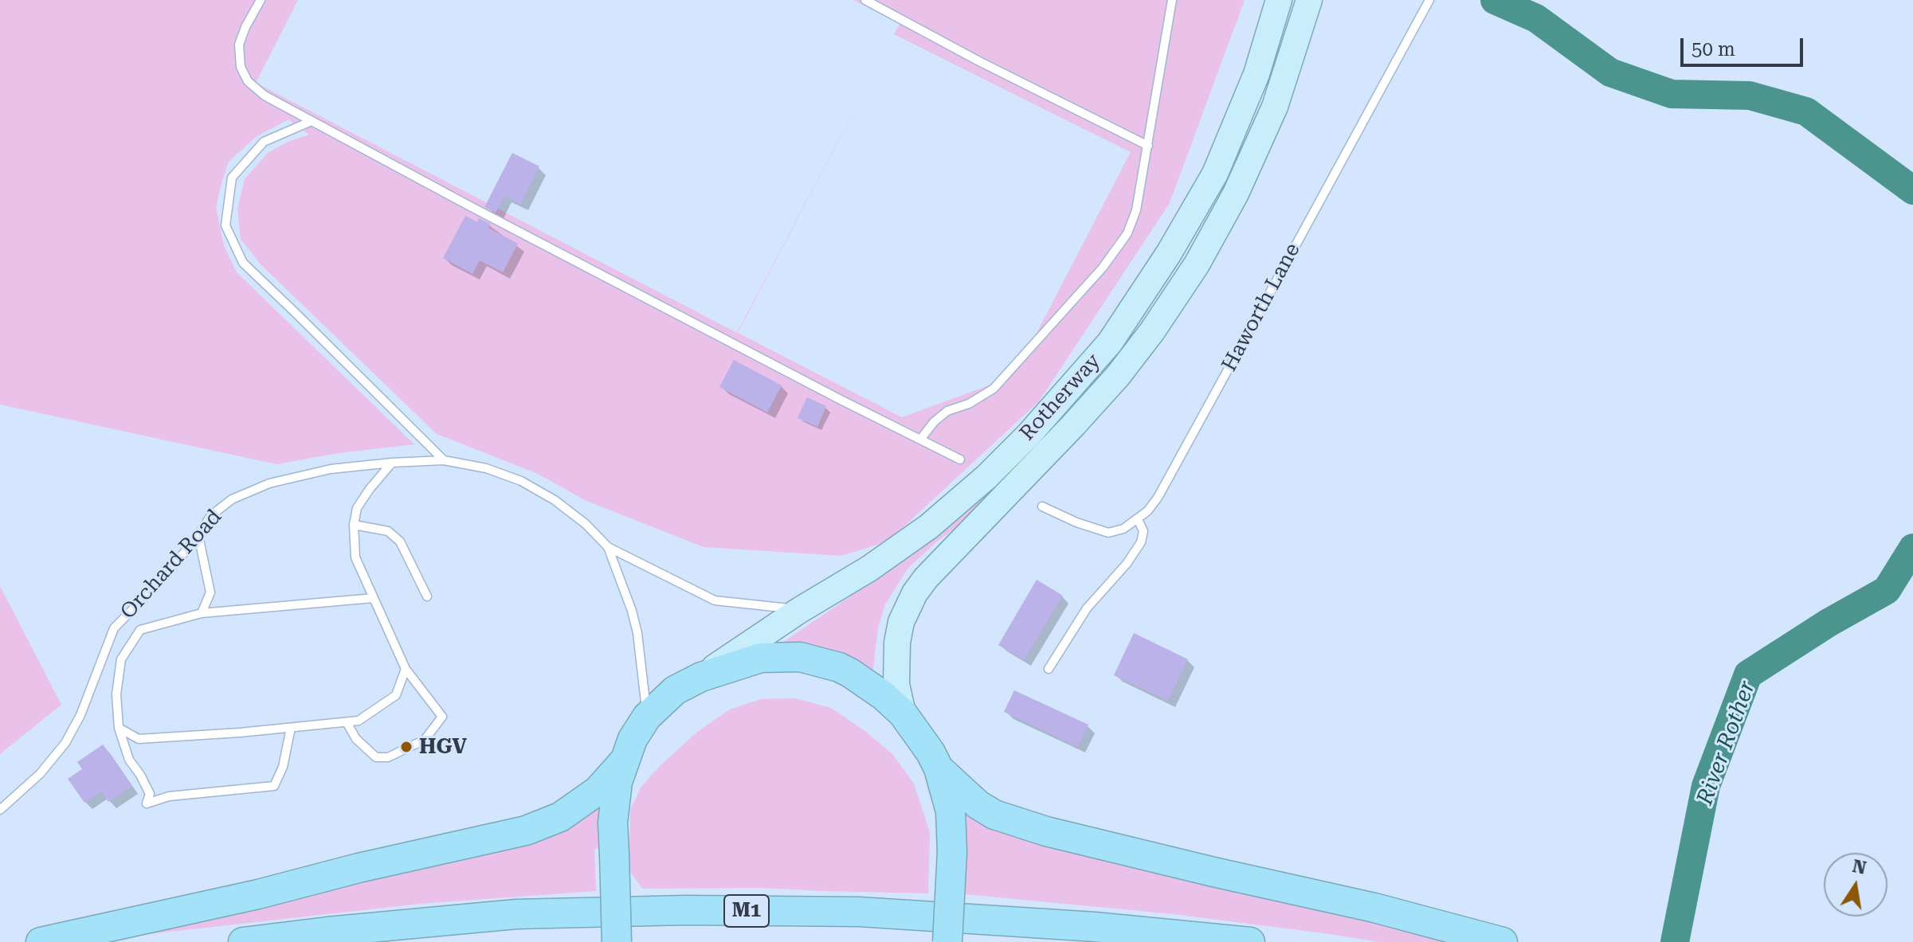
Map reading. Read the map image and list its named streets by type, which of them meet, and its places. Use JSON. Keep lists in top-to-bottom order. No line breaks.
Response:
{"streets":{"highway":["M1"],"main road":["Rotherway"],"lane":["Haworth Lane","Orchard Road"]},"crossings":[["Rotherway","Orchard Road"]],"water":["River Rother"],"places":["HGV"],"scale_bar":"50 m","north":"top"}
